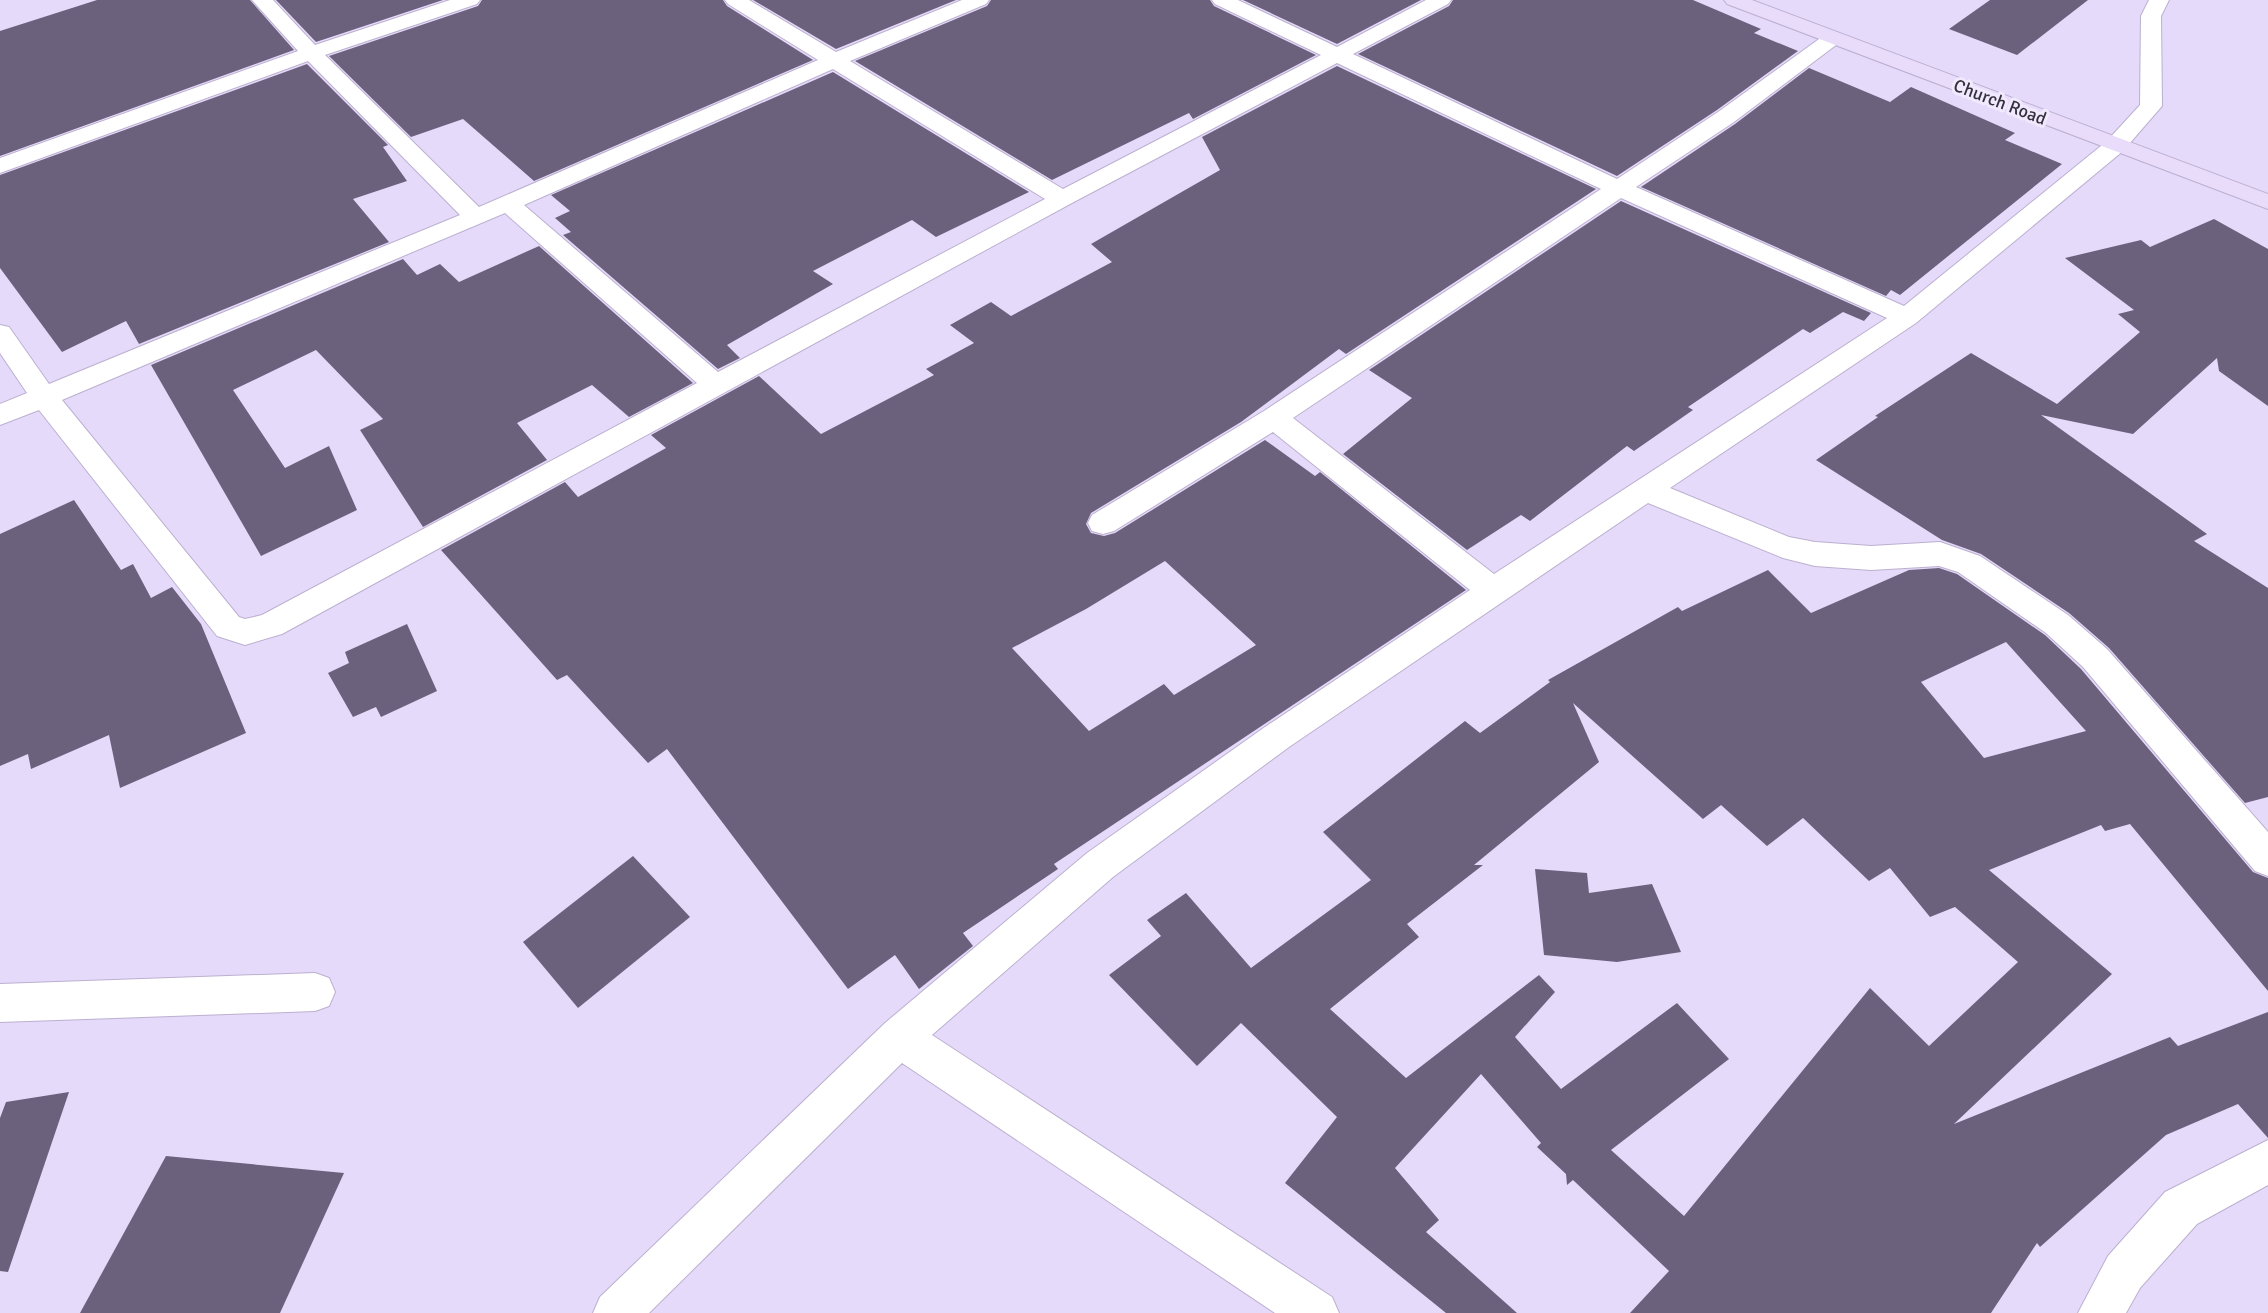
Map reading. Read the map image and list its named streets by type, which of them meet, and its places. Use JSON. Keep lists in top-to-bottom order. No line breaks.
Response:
{"streets":{"street":["Church Road"]}}
